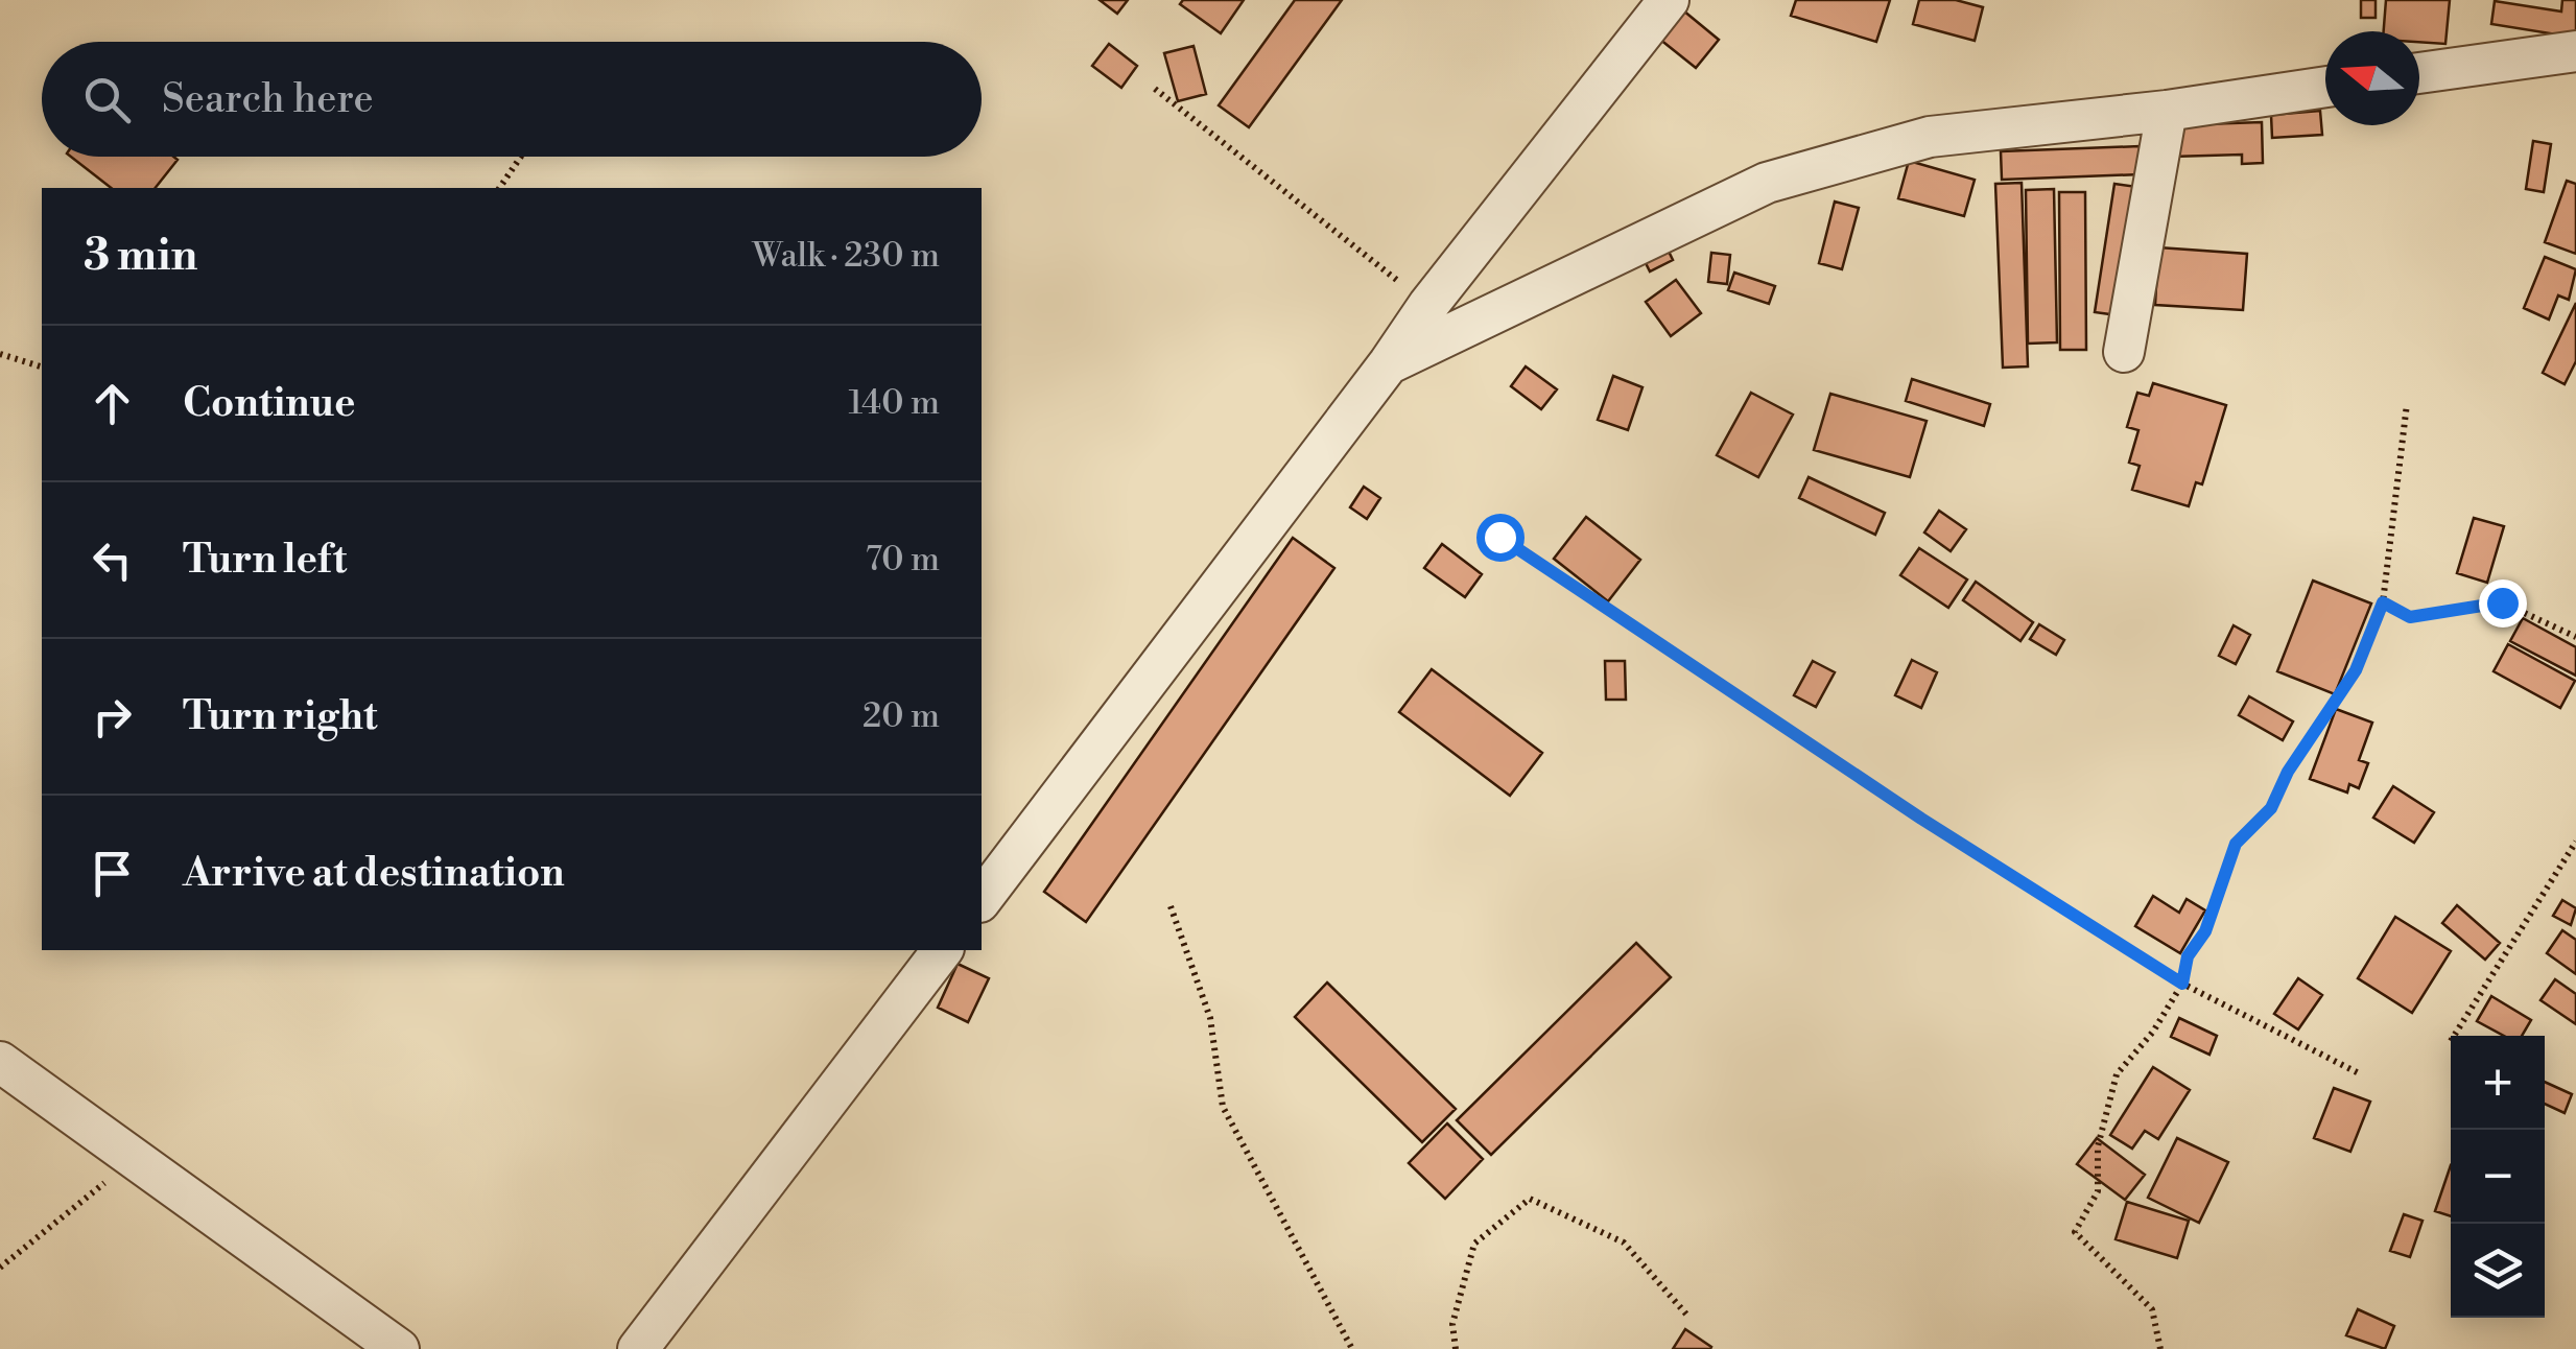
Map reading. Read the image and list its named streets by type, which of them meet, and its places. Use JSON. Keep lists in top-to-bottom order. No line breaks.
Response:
{"north":"left","page":{"search":"Search here","heading":["3 min","Walk · 230 m"],"list":[["Continue","140 m"],["Turn left","70 m"],["Turn right","20 m"],"Arrive at destination"],"map_buttons":["+","−"]}}
